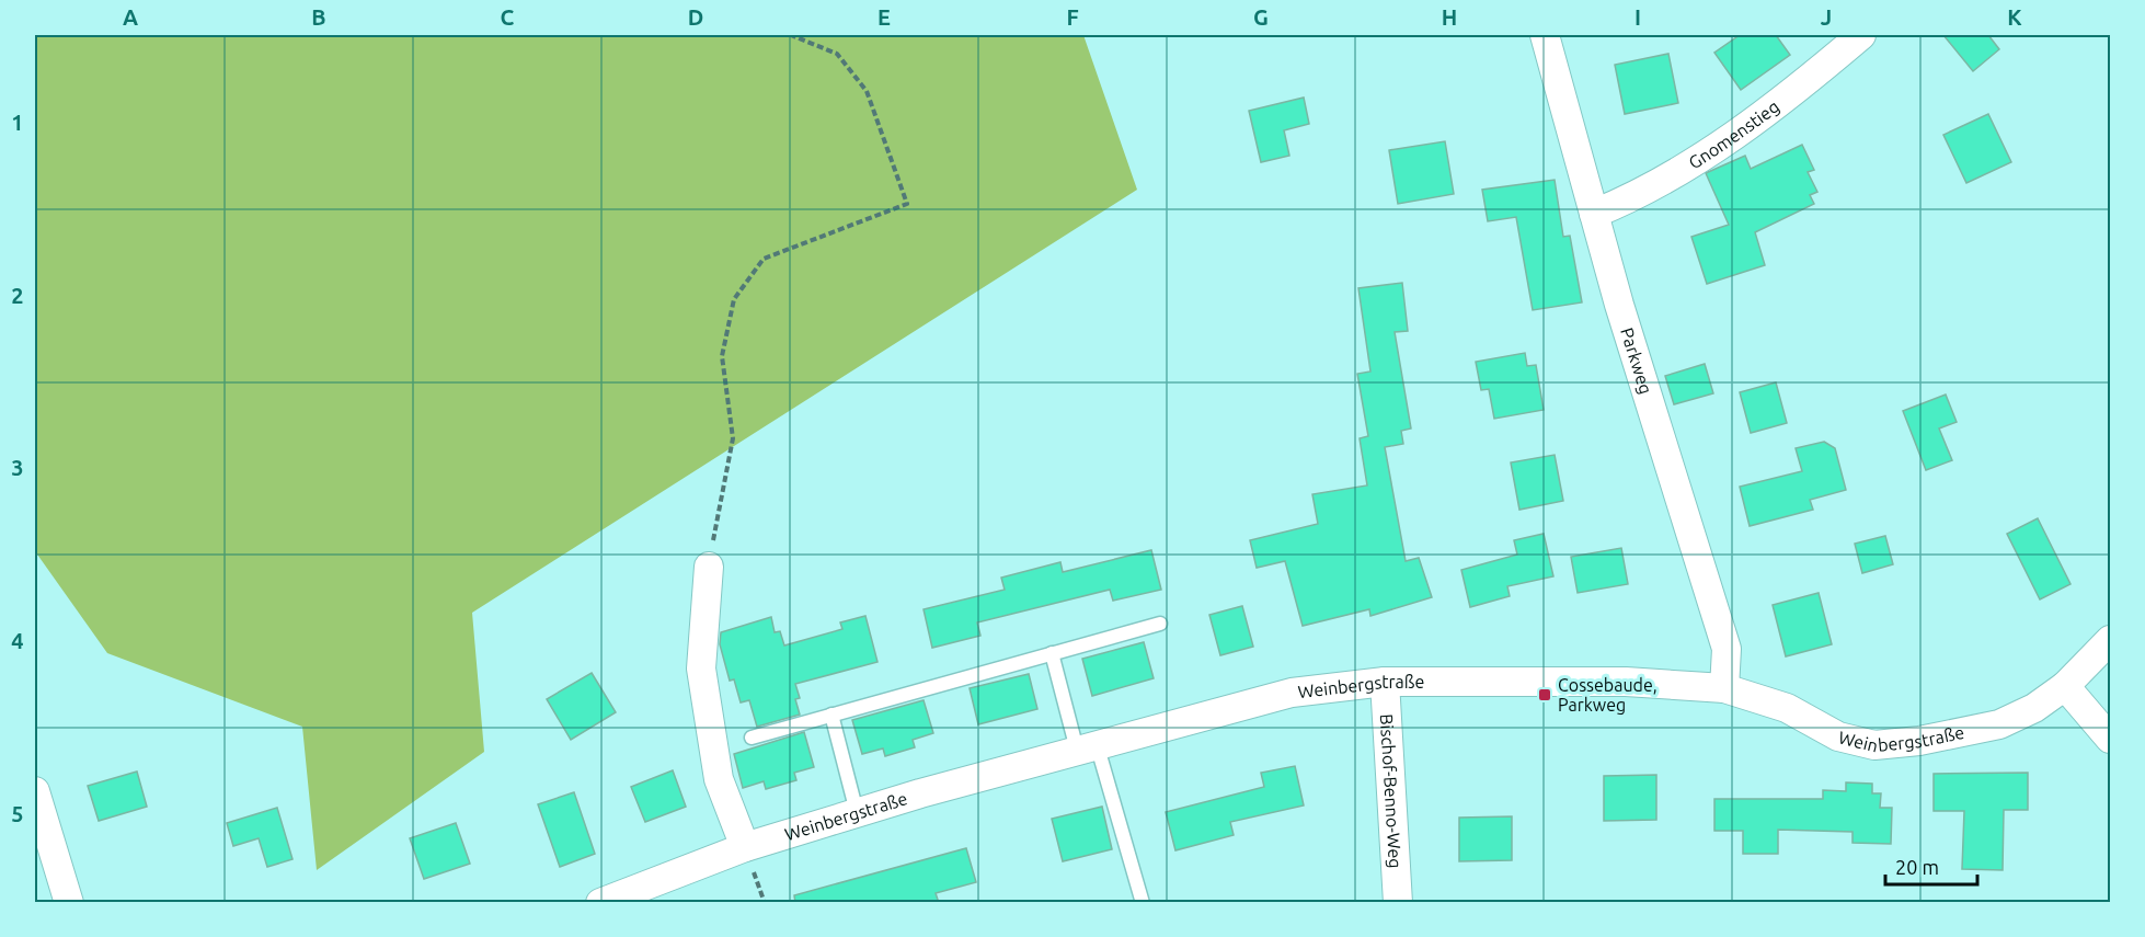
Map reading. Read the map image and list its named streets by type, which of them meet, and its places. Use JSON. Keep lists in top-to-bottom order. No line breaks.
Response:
{"streets":{"street":["Gnomenstieg","Parkweg","Weinbergstraße","Bischof-Benno-Weg"]},"crossings":[["Gnomenstieg","Parkweg"],["Parkweg","Weinbergstraße"],["Weinbergstraße","Bischof-Benno-Weg"]],"places":{"transit":["Cossebaude, Parkweg"]},"scale_bar":"20 m","grid":{"columns":["A","B","C","D","E","F","G","H","I","J","K"],"rows":["1","2","3","4","5"]}}
